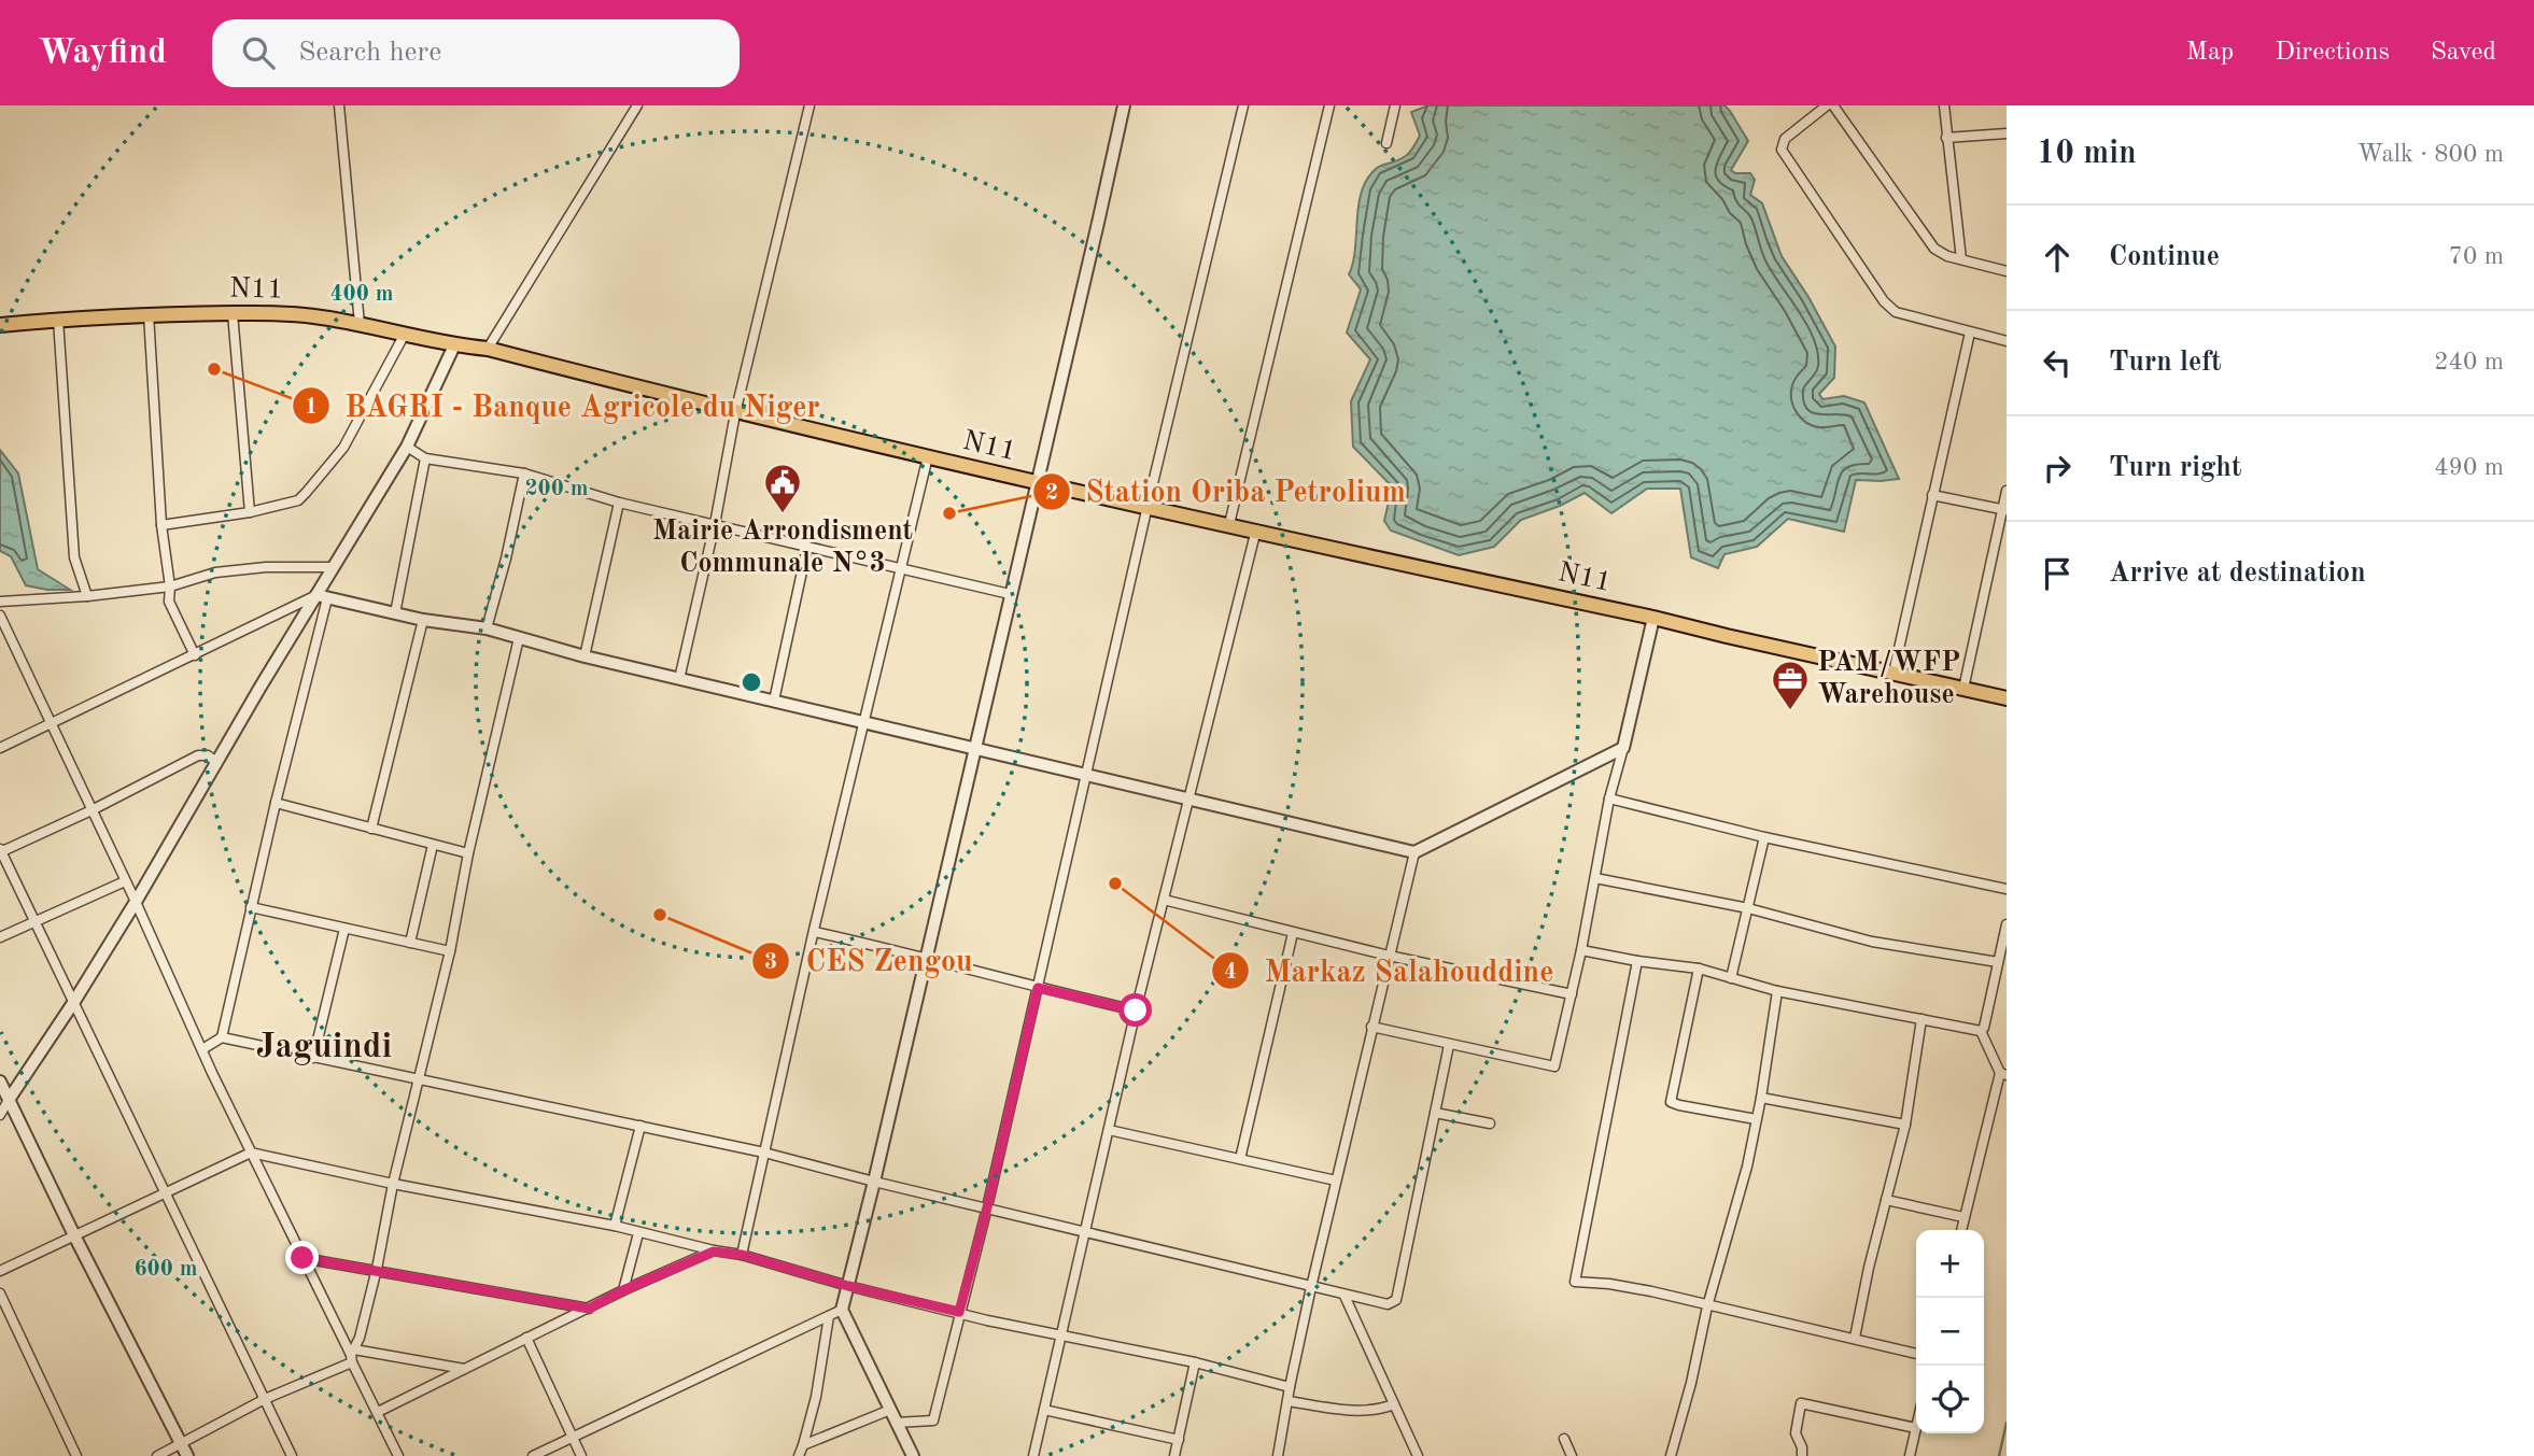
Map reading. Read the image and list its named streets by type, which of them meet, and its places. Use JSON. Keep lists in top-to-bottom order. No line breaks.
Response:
{"streets":{"main road":["N11"]},"districts":["Jaguindi"],"places":{"other":["BAGRI - Banque Agricole du Niger","Station Oriba Petrolium","Markaz Salahouddine","CES Zengou"],"public building":["Mairie Arrondisment Communale N°3"],"office":["PAM/WFP Warehouse"]},"page":{"header":"Wayfind","search":"Search here","nav":["Map","Directions","Saved"],"heading":["10 min","Walk · 800 m"],"list":[["Continue","70 m"],["Turn left","240 m"],["Turn right","490 m"],"Arrive at destination"],"map_buttons":["+","−"]},"rings":["400 m","200 m","600 m"]}
